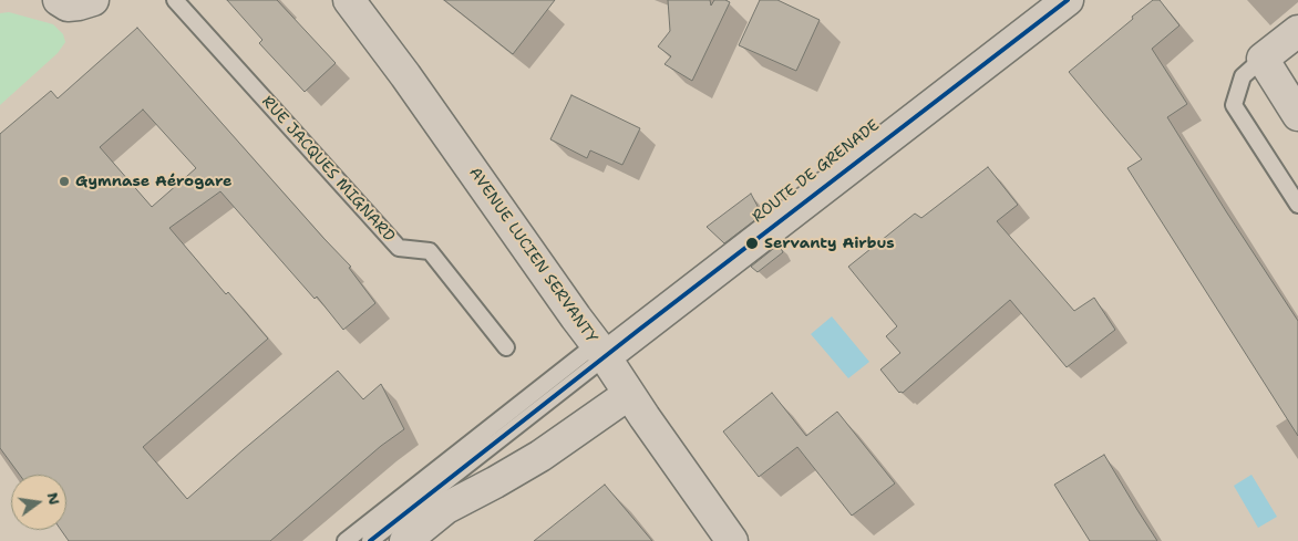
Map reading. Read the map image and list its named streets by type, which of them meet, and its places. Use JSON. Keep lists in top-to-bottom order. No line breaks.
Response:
{"streets":{"street":["ROUTE DE GRENADE","AVENUE LUCIEN SERVANTY"],"lane":["RUE JACQUES MIGNARD"]},"crossings":[["ROUTE DE GRENADE","AVENUE LUCIEN SERVANTY"]],"places":["Gymnase Aérogare","Servanty Airbus"],"north":"right"}
